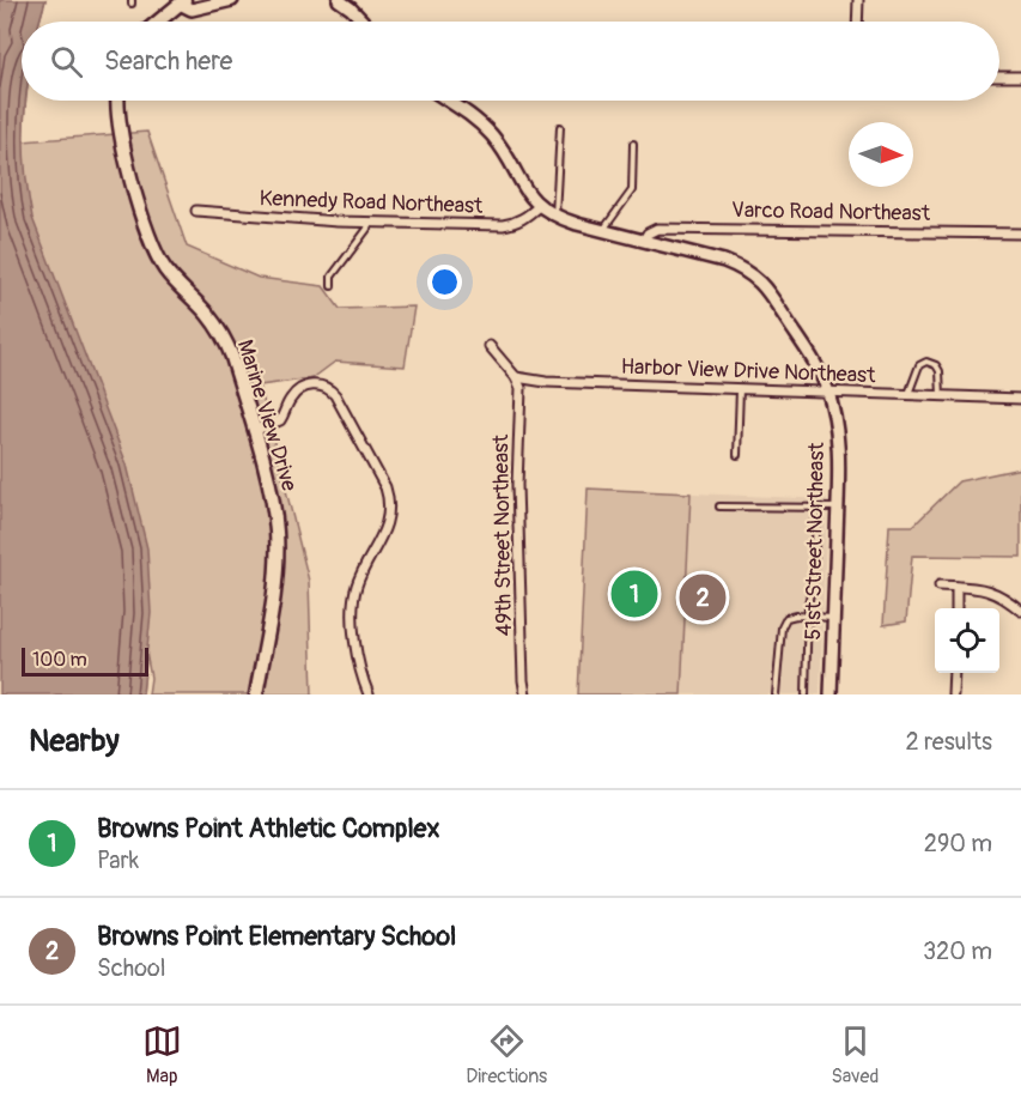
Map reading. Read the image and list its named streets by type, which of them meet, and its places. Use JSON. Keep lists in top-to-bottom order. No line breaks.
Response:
{"streets":{"main road":["Marine View Drive"],"street":["Kennedy Road Northeast","Varco Road Northeast","Harbor View Drive Northeast","49th Street Northeast","51st Street Northeast"]},"crossings":[["Kennedy Road Northeast","51st Street Northeast"],["Varco Road Northeast","51st Street Northeast"],["Harbor View Drive Northeast","49th Street Northeast"],["Harbor View Drive Northeast","51st Street Northeast"]],"scale_bar":"100 m","north":"right","page":{"search":"Search here","pins":["1","2"],"scale":"100 m","heading":["Nearby","2 results"],"list":[{"mark":"1","name":"Browns Point Athletic Complex","note":"Park","value":"290 m"},{"mark":"2","name":"Browns Point Elementary School","note":"School","value":"320 m"}],"nav":["Map","Directions","Saved"]}}
